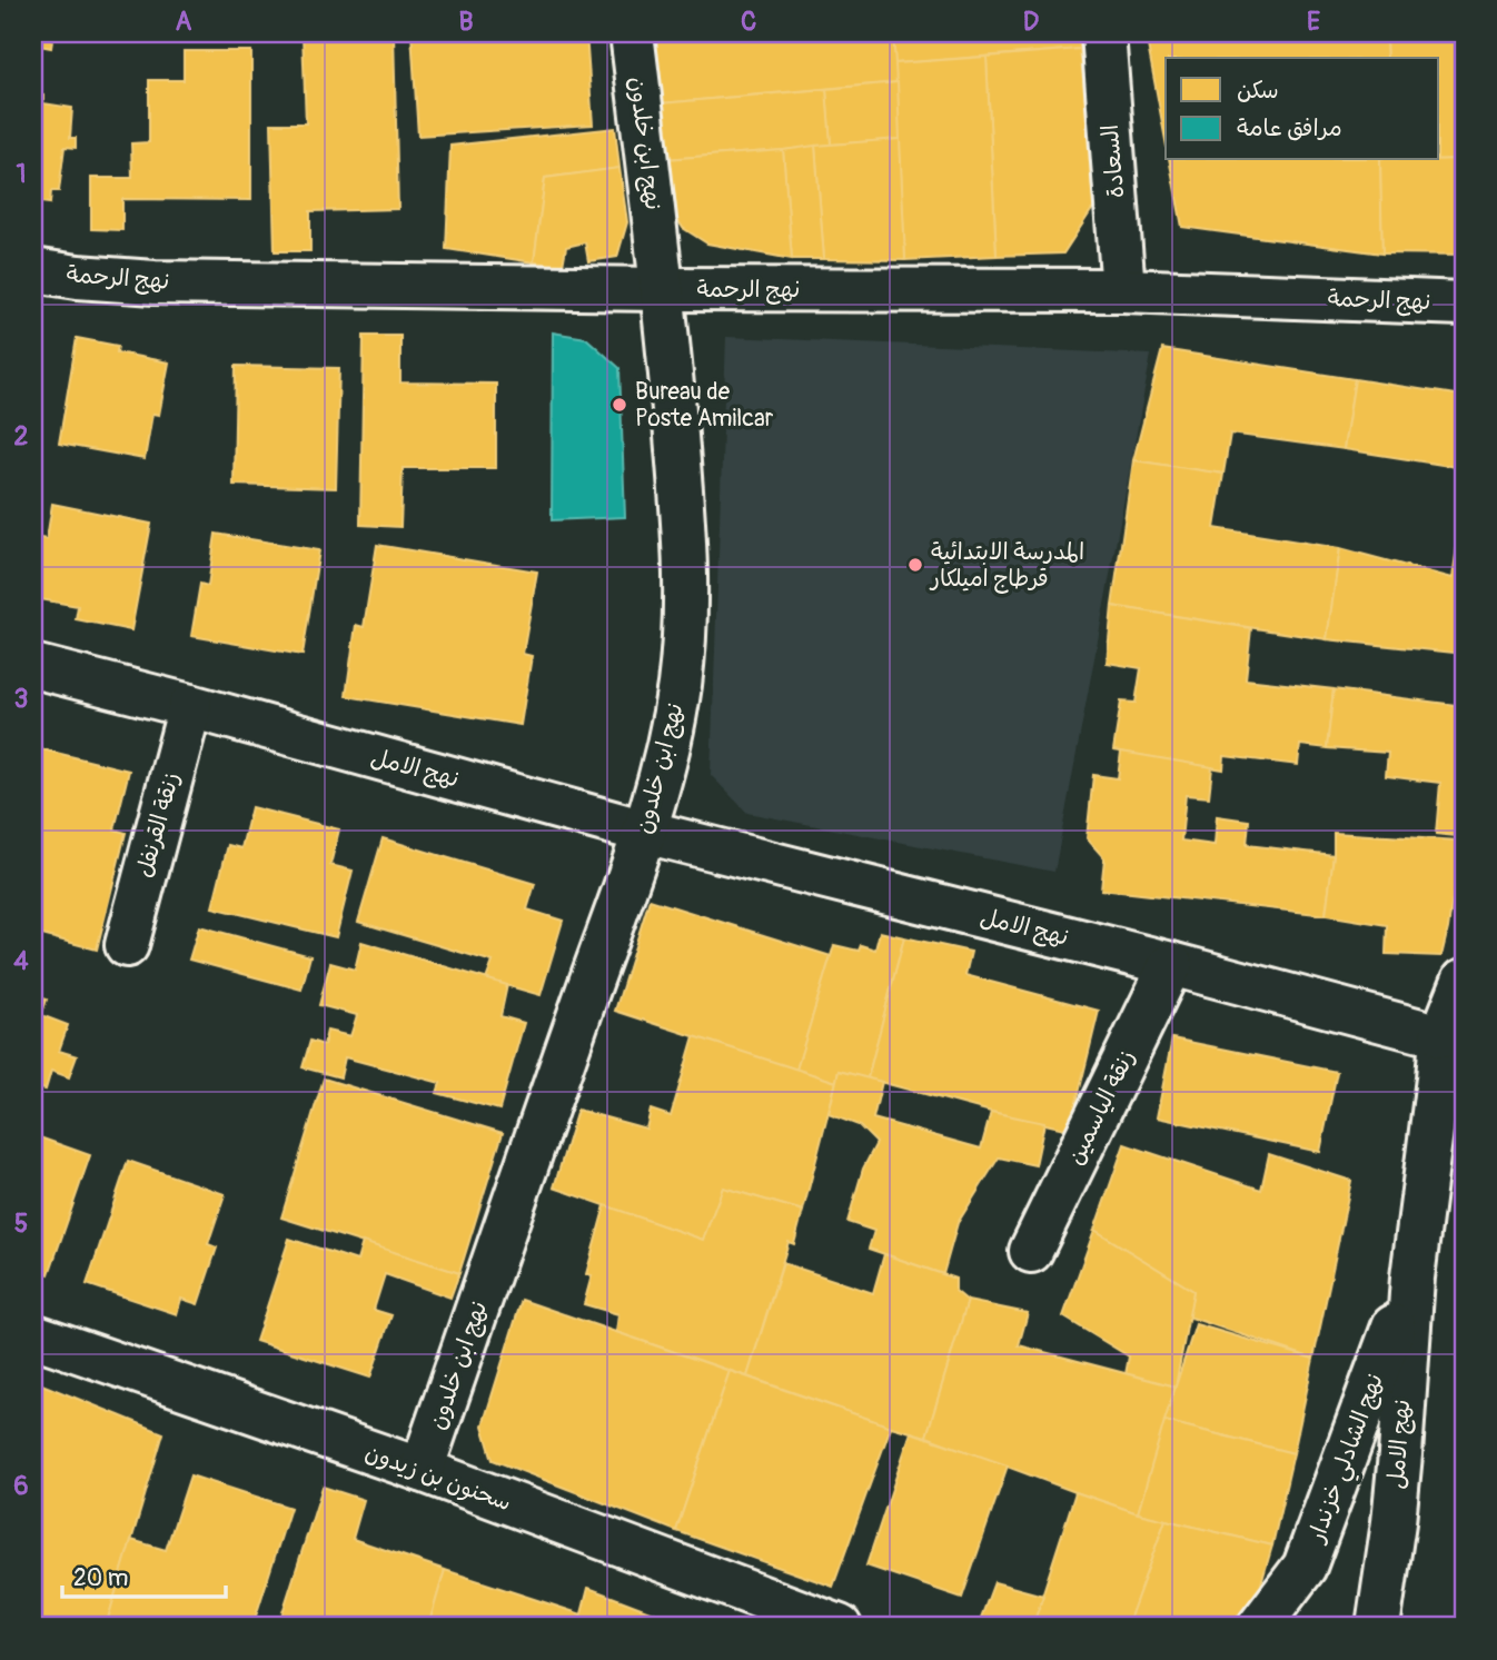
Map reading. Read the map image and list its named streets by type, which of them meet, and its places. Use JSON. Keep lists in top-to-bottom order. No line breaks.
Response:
{"streets":{"street":["نهج ابن خلدون","السعادة","نهج الرحمة","نهج الامل","زنقة القرنفل","زنقة الياسمين","نهج الشادلي خزندار","سحنون بن زيدون"]},"crossings":[["نهج ابن خلدون","نهج الرحمة"],["نهج ابن خلدون","نهج الامل"],["نهج ابن خلدون","سحنون بن زيدون"],["السعادة","نهج الرحمة"],["نهج الامل","زنقة القرنفل"],["نهج الامل","زنقة الياسمين"],["نهج الامل","نهج الشادلي خزندار"]],"places":["Bureau de Poste Amilcar","المدرسة الابتدائية قرطاج اميلكار"],"legend":["سكن","مرافق عامة"],"scale_bar":"20 m","grid":{"columns":["A","B","C","D","E"],"rows":["1","2","3","4","5","6"]}}
